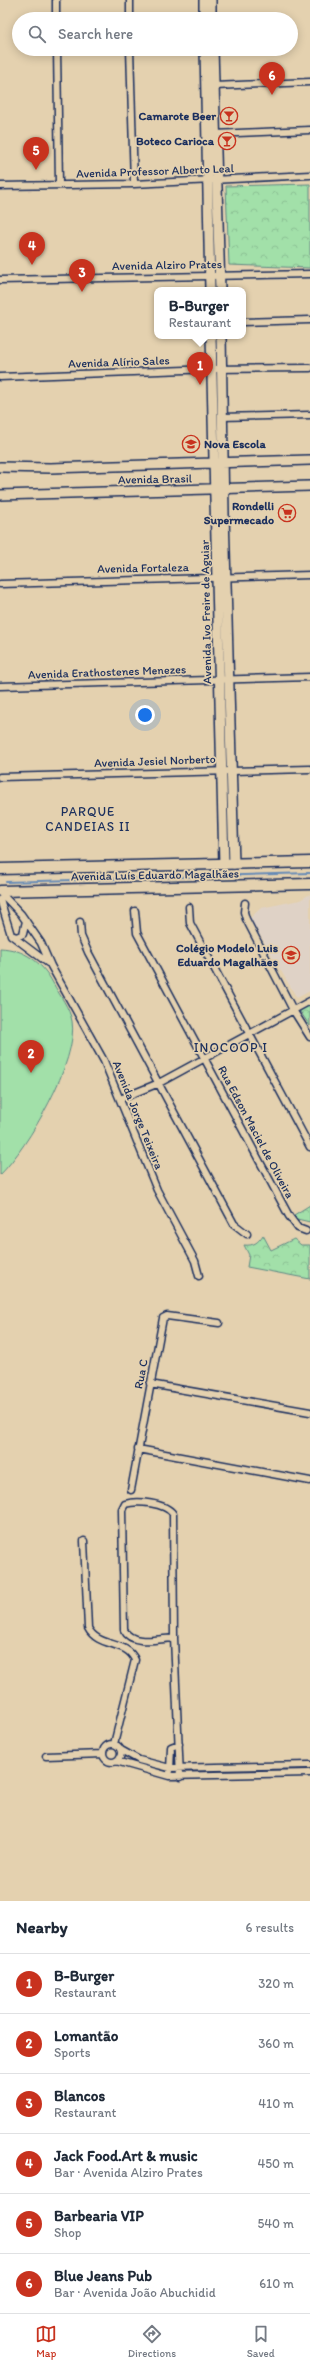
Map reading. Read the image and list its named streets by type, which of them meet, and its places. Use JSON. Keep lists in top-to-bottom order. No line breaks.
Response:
{"streets":{"main road":["Avenida Luís Eduardo Magalhães"],"street":["Avenida Professor Alberto Leal","Avenida Alziro Prates","Avenida Alírio Sales","Avenida Brasil","Avenida Fortaleza","Avenida Ivo Freire de Aguiar","Avenida Erathostenes Menezes","Avenida Jesiel Norberto","Avenida Jorge Teixeira","Rua Edson Maciel de Oliveira","Rua C"]},"crossings":[["Avenida Alírio Sales","Avenida Ivo Freire de Aguiar"],["Avenida Brasil","Avenida Ivo Freire de Aguiar"],["Avenida Fortaleza","Avenida Ivo Freire de Aguiar"],["Avenida Ivo Freire de Aguiar","Avenida Erathostenes Menezes"],["Avenida Ivo Freire de Aguiar","Avenida Jesiel Norberto"],["Avenida Ivo Freire de Aguiar","Avenida Luís Eduardo Magalhães"],["Avenida Luís Eduardo Magalhães","Avenida Jorge Teixeira"]],"districts":["PARQUE CANDEIAS II","INOCOOP I"],"places":{"bar":["Camarote Beer","Boteco Carioca"],"school or university":["Nova Escola","Colégio Modelo Luis Eduardo Magalhães"],"supermarket":["Rondelli Supermecado"]},"page":{"search":"Search here","pins":["6","5","4","3","1","2"],"popup":["B-Burger","Restaurant"],"heading":["Nearby","6 results"],"list":[{"mark":"1","name":"B-Burger","note":"Restaurant","value":"320 m"},{"mark":"2","name":"Lomantão","note":"Sports","value":"360 m"},{"mark":"3","name":"Blancos","note":"Restaurant","value":"410 m"},{"mark":"4","name":"Jack Food.Art & music","note":"Bar · Avenida Alziro Prates","value":"450 m"},{"mark":"5","name":"Barbearia VIP","note":"Shop","value":"540 m"},{"mark":"6","name":"Blue Jeans Pub","note":"Bar · Avenida João Abuchidid","value":"610 m"}],"nav":["Map","Directions","Saved"]}}
